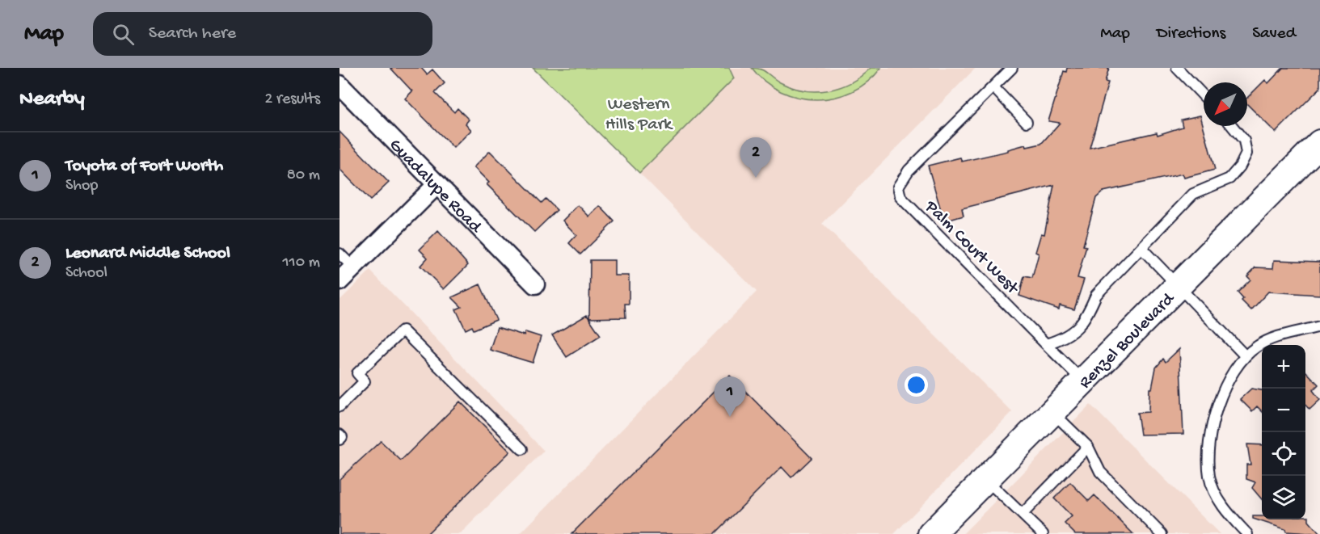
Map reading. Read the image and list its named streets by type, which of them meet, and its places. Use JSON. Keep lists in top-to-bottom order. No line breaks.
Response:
{"streets":{"street":["Guadalupe Road","Renzel Boulevard"],"lane":["Palm Court West"]},"crossings":[["Palm Court West","Renzel Boulevard"]],"parks":["Western Hills Park"],"north":"bottom left","page":{"header":"Map","search":"Search here","nav":["Map","Directions","Saved"],"heading":["Nearby","2 results"],"list":[{"mark":"1","name":"Toyota of Fort Worth","note":"Shop","value":"80 m"},{"mark":"2","name":"Leonard Middle School","note":"School","value":"110 m"}],"pins":["2","1"],"map_buttons":["+","−"]}}
